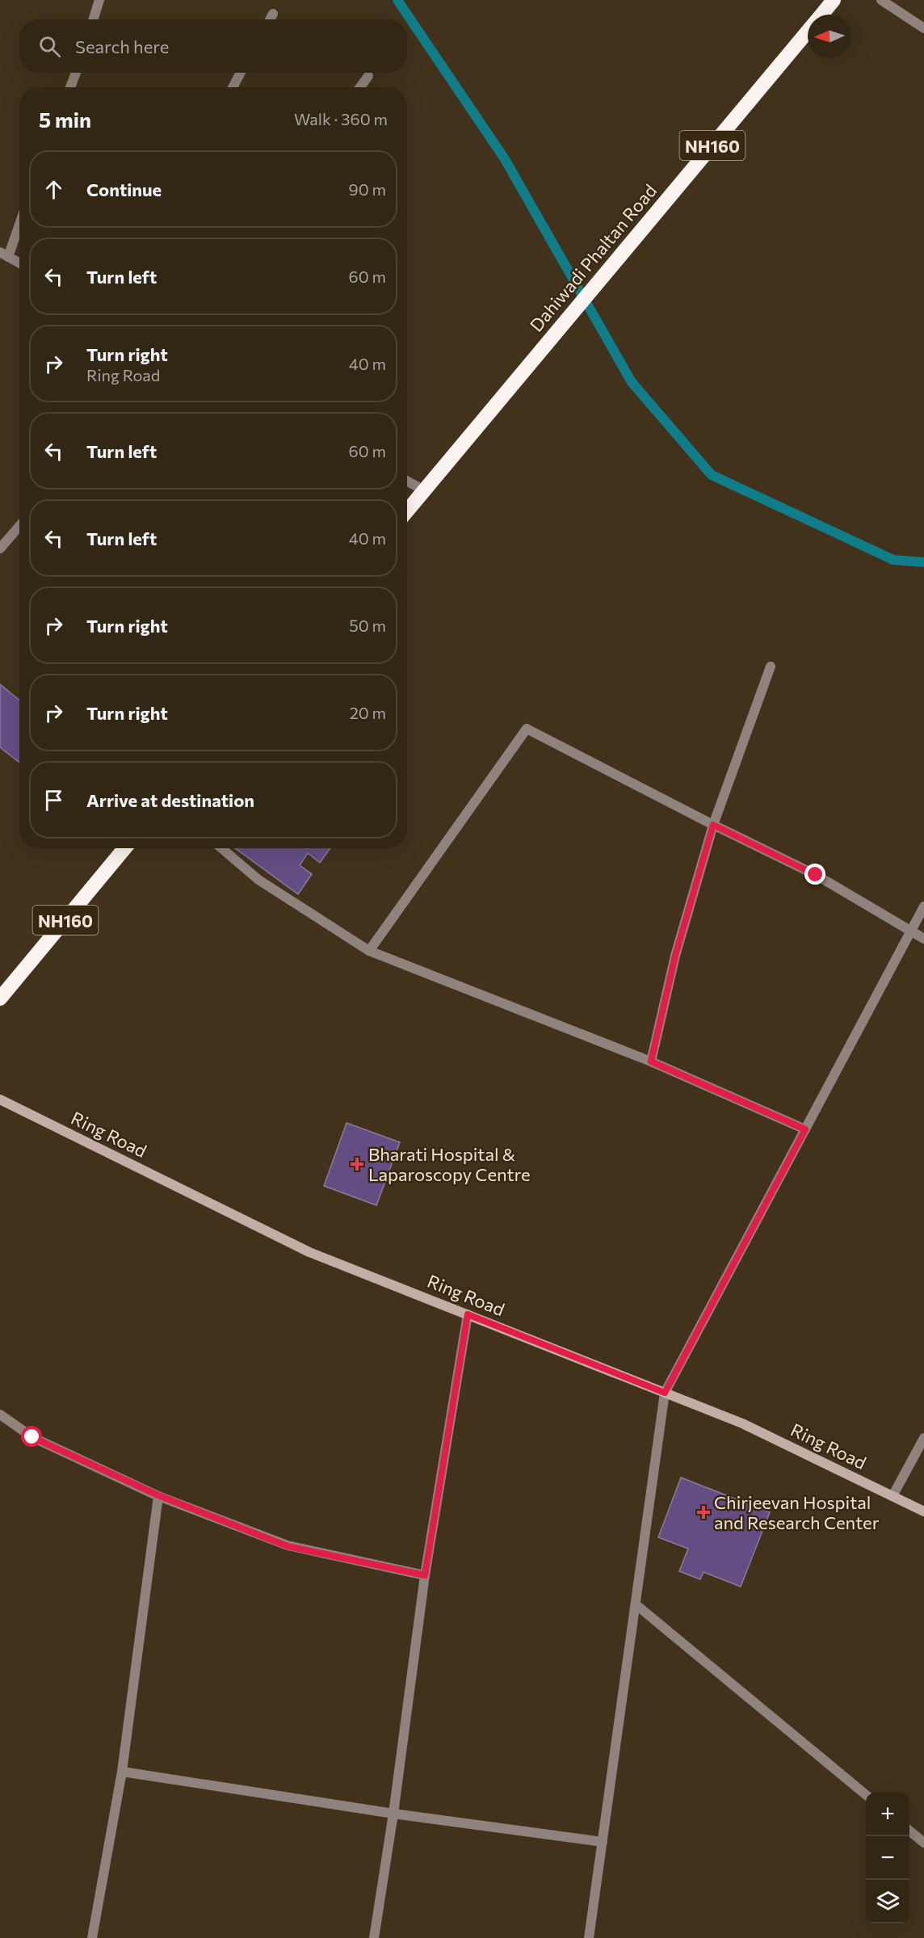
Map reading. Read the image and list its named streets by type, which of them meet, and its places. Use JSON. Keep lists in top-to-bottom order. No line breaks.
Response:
{"streets":{"highway":["NH160","Dahiwadi Phaltan Road"],"main road":["Ring Road"]},"places":{"health":["Bharati Hospital & Laparoscopy Centre","Chirjeevan Hospital and Research Center"]},"north":"left","page":{"search":"Search here","heading":["5 min","Walk · 360 m"],"list":[["Continue","90 m"],["Turn left","60 m"],["Turn right","Ring Road","40 m"],["Turn left","60 m"],["Turn left","40 m"],["Turn right","50 m"],["Turn right","20 m"],"Arrive at destination"],"map_buttons":["+","−"]}}
